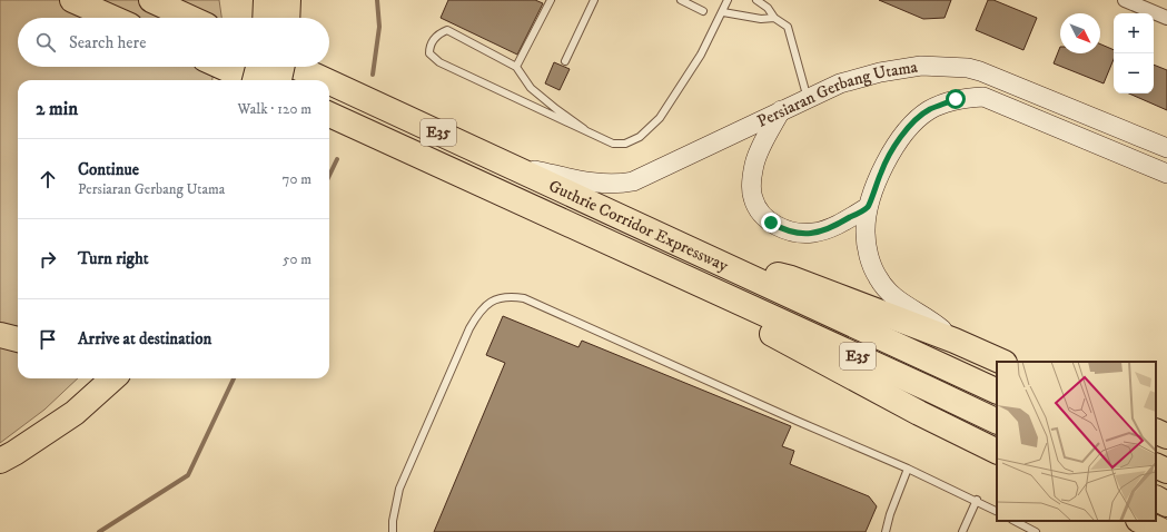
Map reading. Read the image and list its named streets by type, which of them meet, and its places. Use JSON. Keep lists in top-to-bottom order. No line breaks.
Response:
{"streets":{"highway":["E35","Guthrie Corridor Expressway"],"main road":["Persiaran Gerbang Utama"]},"crossings":[["Persiaran Gerbang Utama","Guthrie Corridor Expressway"]],"north":"bottom right","page":{"map_buttons":["+","−"],"search":"Search here","heading":["2 min","Walk · 120 m"],"list":[["Continue","Persiaran Gerbang Utama","70 m"],["Turn right","50 m"],"Arrive at destination"]}}
